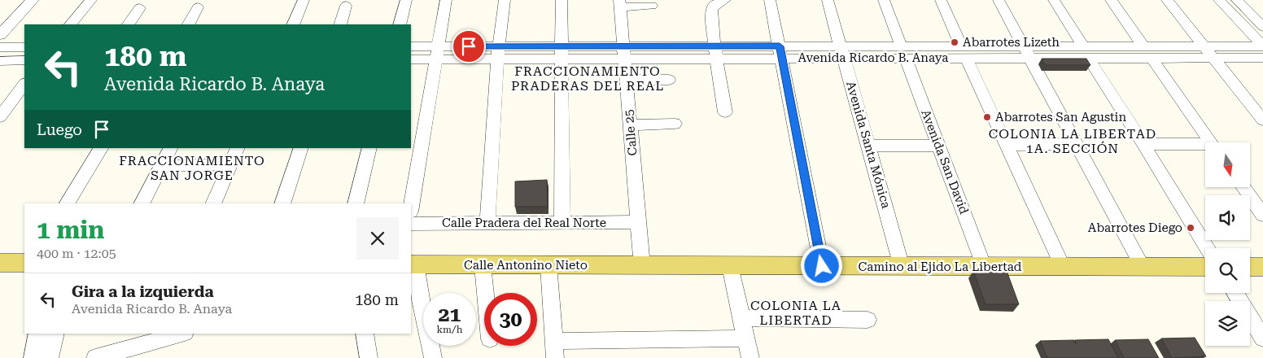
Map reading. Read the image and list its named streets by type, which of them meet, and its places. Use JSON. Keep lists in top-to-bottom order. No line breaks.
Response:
{"streets":{"main road":["Calle Antonino Nieto","Camino al Ejido La Libertad"],"street":["Avenida Ricardo B. Anaya","Calle 25","Avenida Santa Mónica","Avenida San David","Calle Pradera del Real Norte"]},"crossings":[["Avenida Ricardo B. Anaya","Calle 25"],["Avenida Ricardo B. Anaya","Avenida Santa Mónica"],["Avenida Ricardo B. Anaya","Avenida San David"],["Calle 25","Calle Pradera del Real Norte"],["Calle 25","Calle Antonino Nieto"],["Calle 25","Camino al Ejido La Libertad"],["Avenida Santa Mónica","Camino al Ejido La Libertad"],["Avenida San David","Camino al Ejido La Libertad"],["Calle Antonino Nieto","Camino al Ejido La Libertad"]],"districts":["FRACCIONAMIENTO PRADERAS DEL REAL","COLONIA LA LIBERTAD 1A. SECCIÓN","FRACCIONAMIENTO SAN JORGE","COLONIA LA LIBERTAD"],"places":["Abarrotes Lizeth","Abarrotes San Agustin","Abarrotes Diego"],"north":"bottom","page":{"turn":["180 m","Avenida Ricardo B. Anaya"],"then":"Luego","heading":["1 min","400 m · 12:05"],"list":[{"name":"Gira a la izquierda","note":"Avenida Ricardo B. Anaya","value":"180 m"}],"speed":"21 km/h","limit":"30"}}
